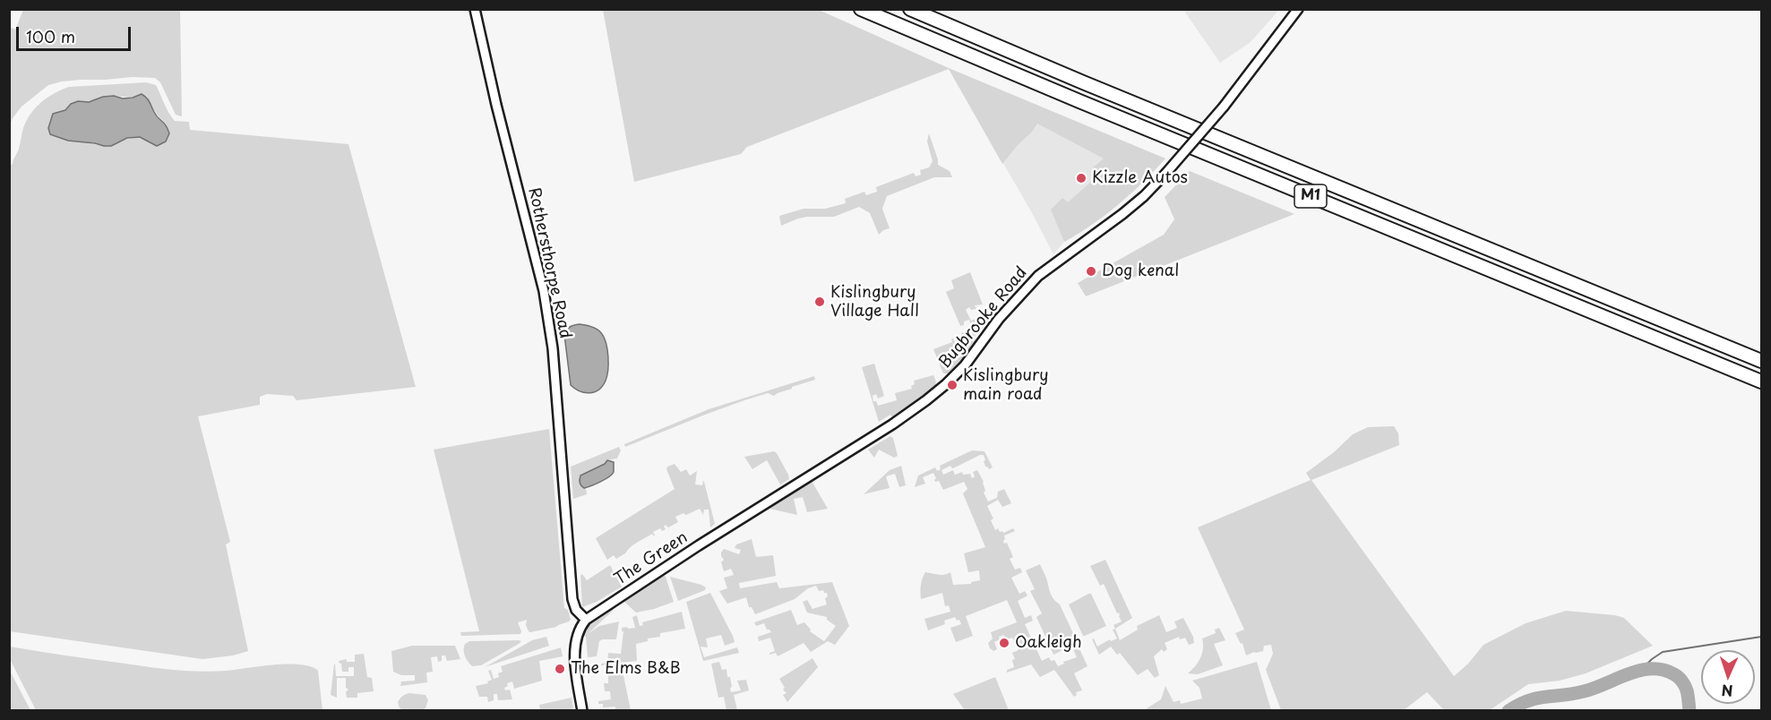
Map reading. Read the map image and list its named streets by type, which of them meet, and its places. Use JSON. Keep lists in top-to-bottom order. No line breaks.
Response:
{"streets":{"highway":["M1"],"street":["Rothersthorpe Road","Bugbrooke Road","The Green"]},"crossings":[["Rothersthorpe Road","The Green"],["Bugbrooke Road","The Green"]],"places":["Kizzle Autos","Dog kenal","Kislingbury Village Hall","Kislingbury main road","Oakleigh","The Elms B&B"],"scale_bar":"100 m","north":"bottom"}
